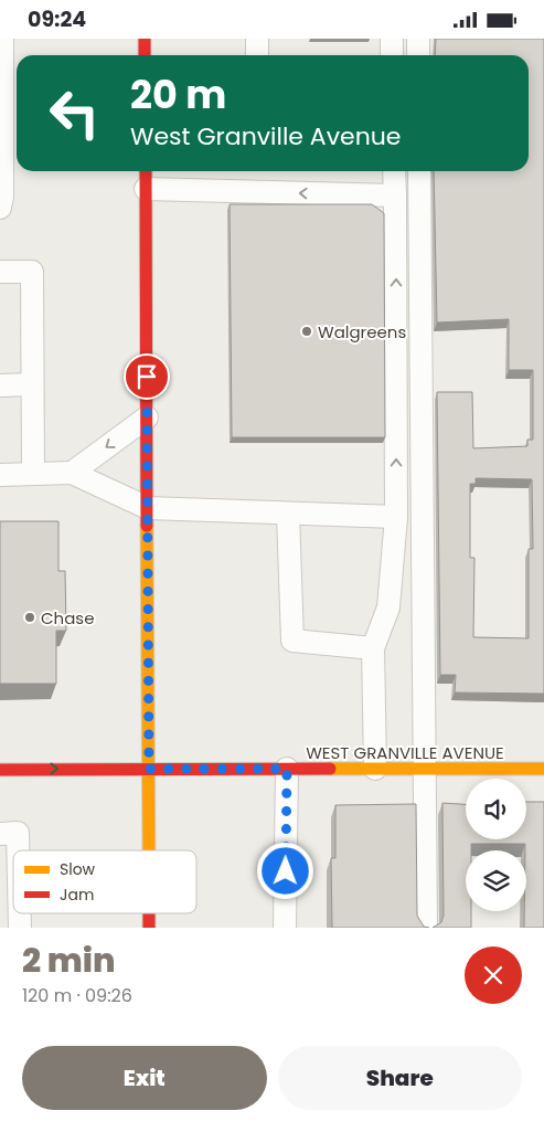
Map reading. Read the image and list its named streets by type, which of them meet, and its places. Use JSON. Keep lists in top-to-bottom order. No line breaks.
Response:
{"streets":{"main road":["WEST GRANVILLE AVENUE"]},"places":["Walgreens","Chase"],"legend":["Slow","Jam"],"page":{"status":"09:24","turn":["20 m","West Granville Avenue"],"heading":["2 min","120 m · 09:26"],"buttons":["Exit","Share"]}}
